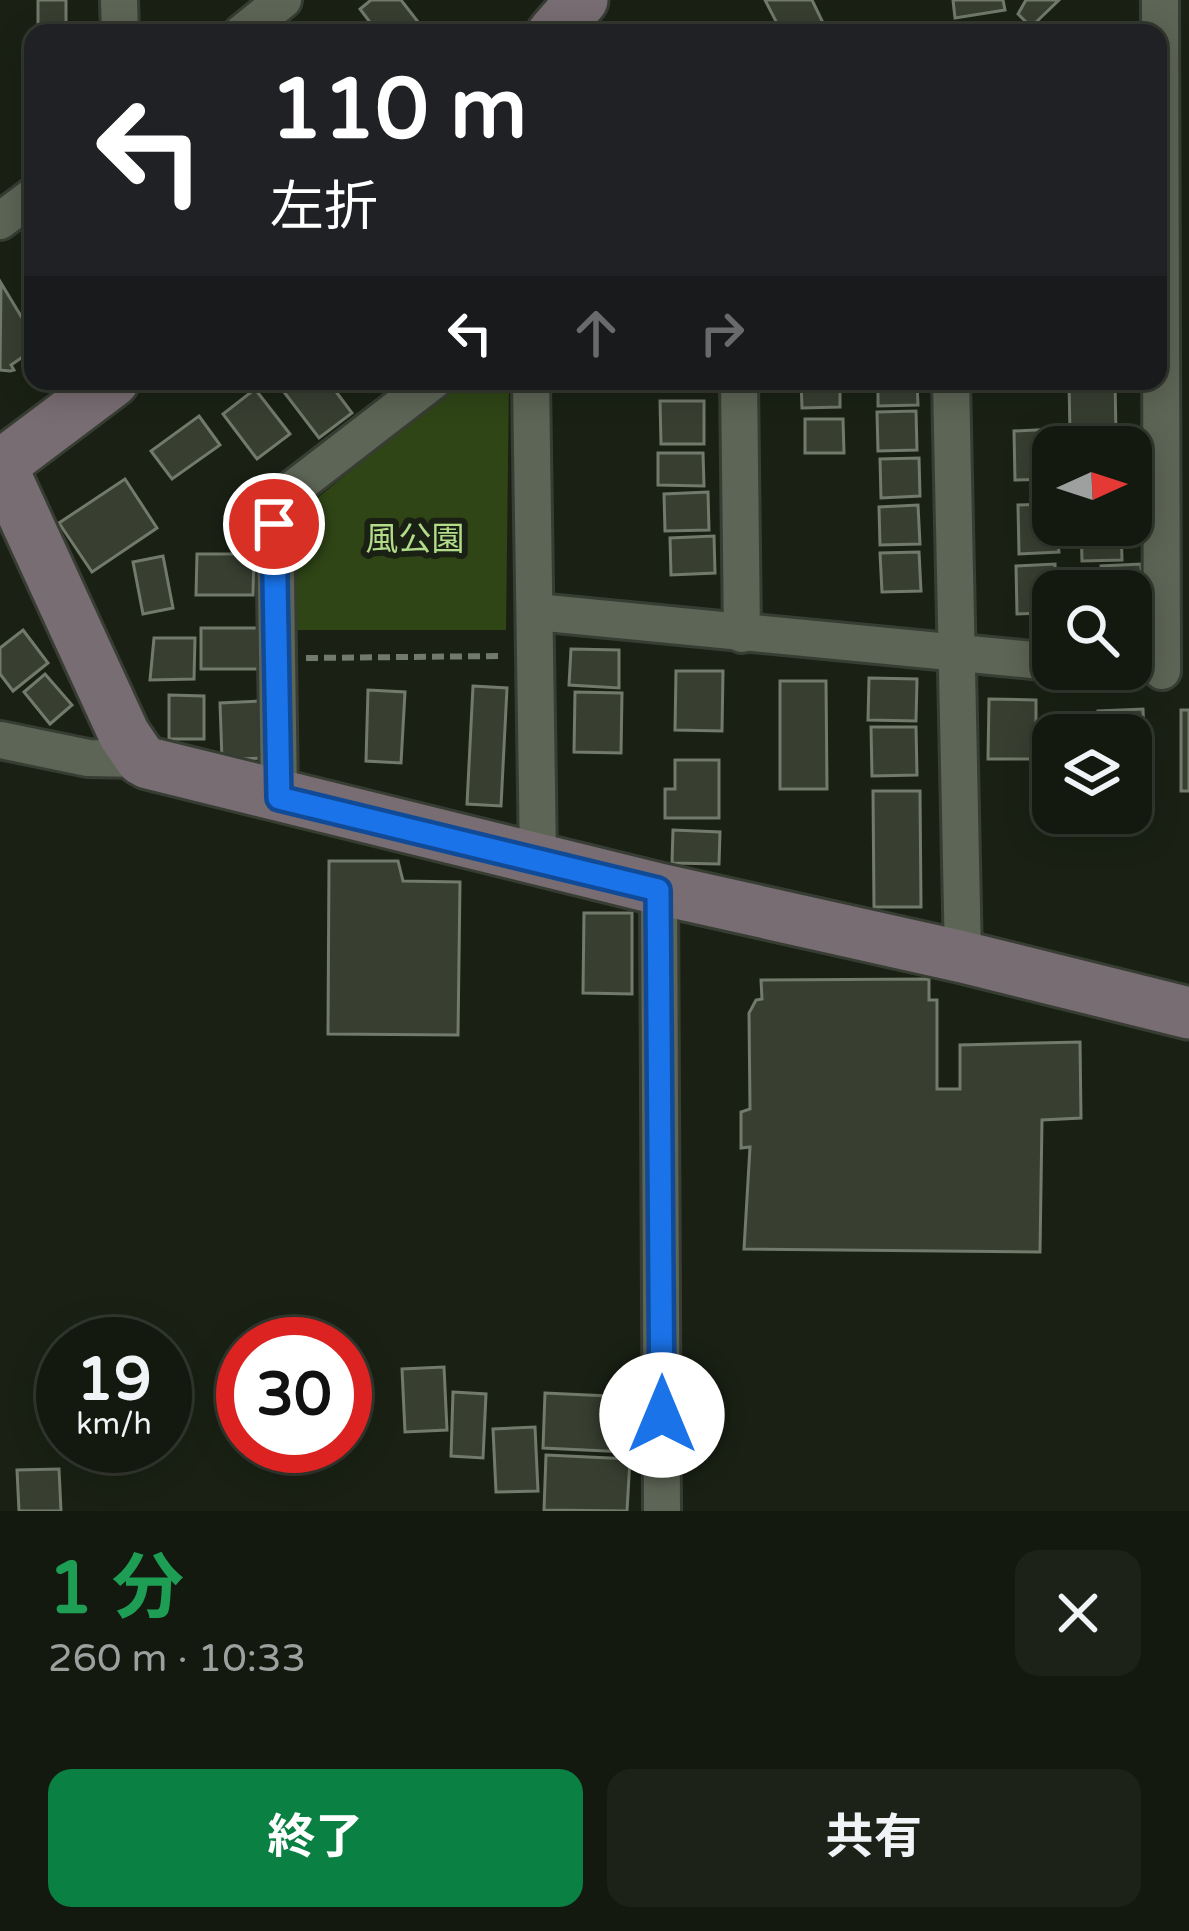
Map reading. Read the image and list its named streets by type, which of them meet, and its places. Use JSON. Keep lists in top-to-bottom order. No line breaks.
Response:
{"parks":["風公園"],"north":"right","page":{"turn":["110 m","左折"],"speed":"19 km/h","limit":"30","heading":["1 分","260 m · 10:33"],"buttons":["終了","共有"]}}
